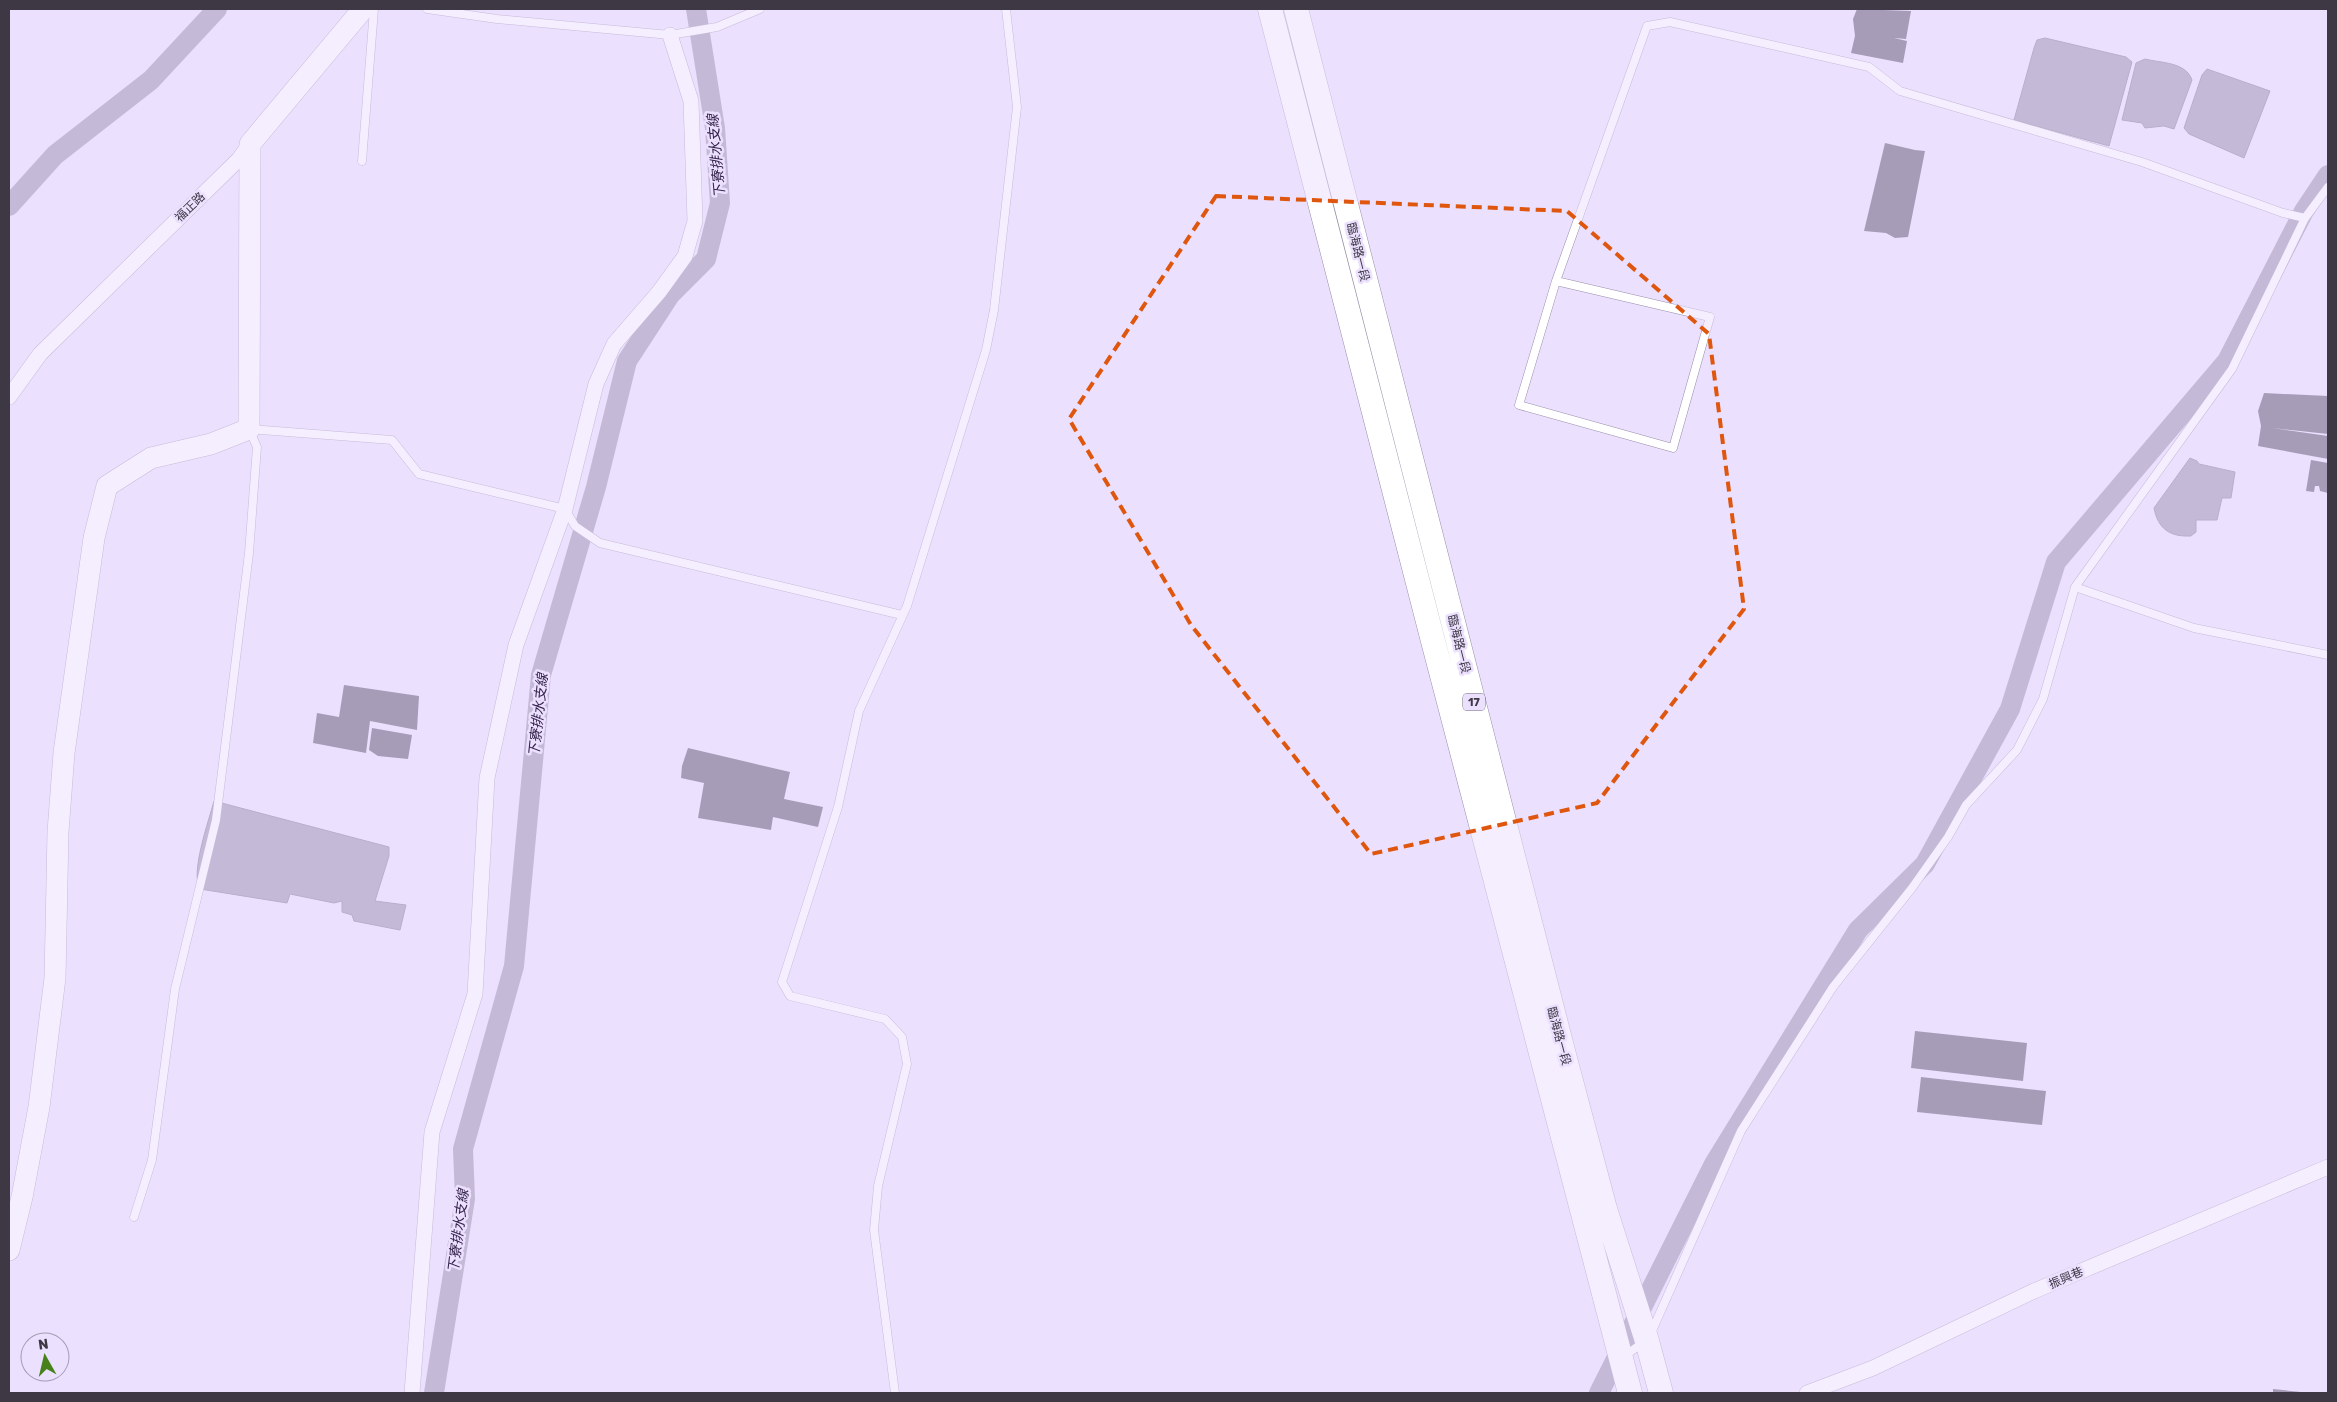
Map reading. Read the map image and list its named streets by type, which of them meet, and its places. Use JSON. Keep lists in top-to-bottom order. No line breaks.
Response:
{"streets":{"main road":["臨海路一段","17"],"street":["福正路","振興巷"]},"water":["下寮排水支線"],"north":"top"}
